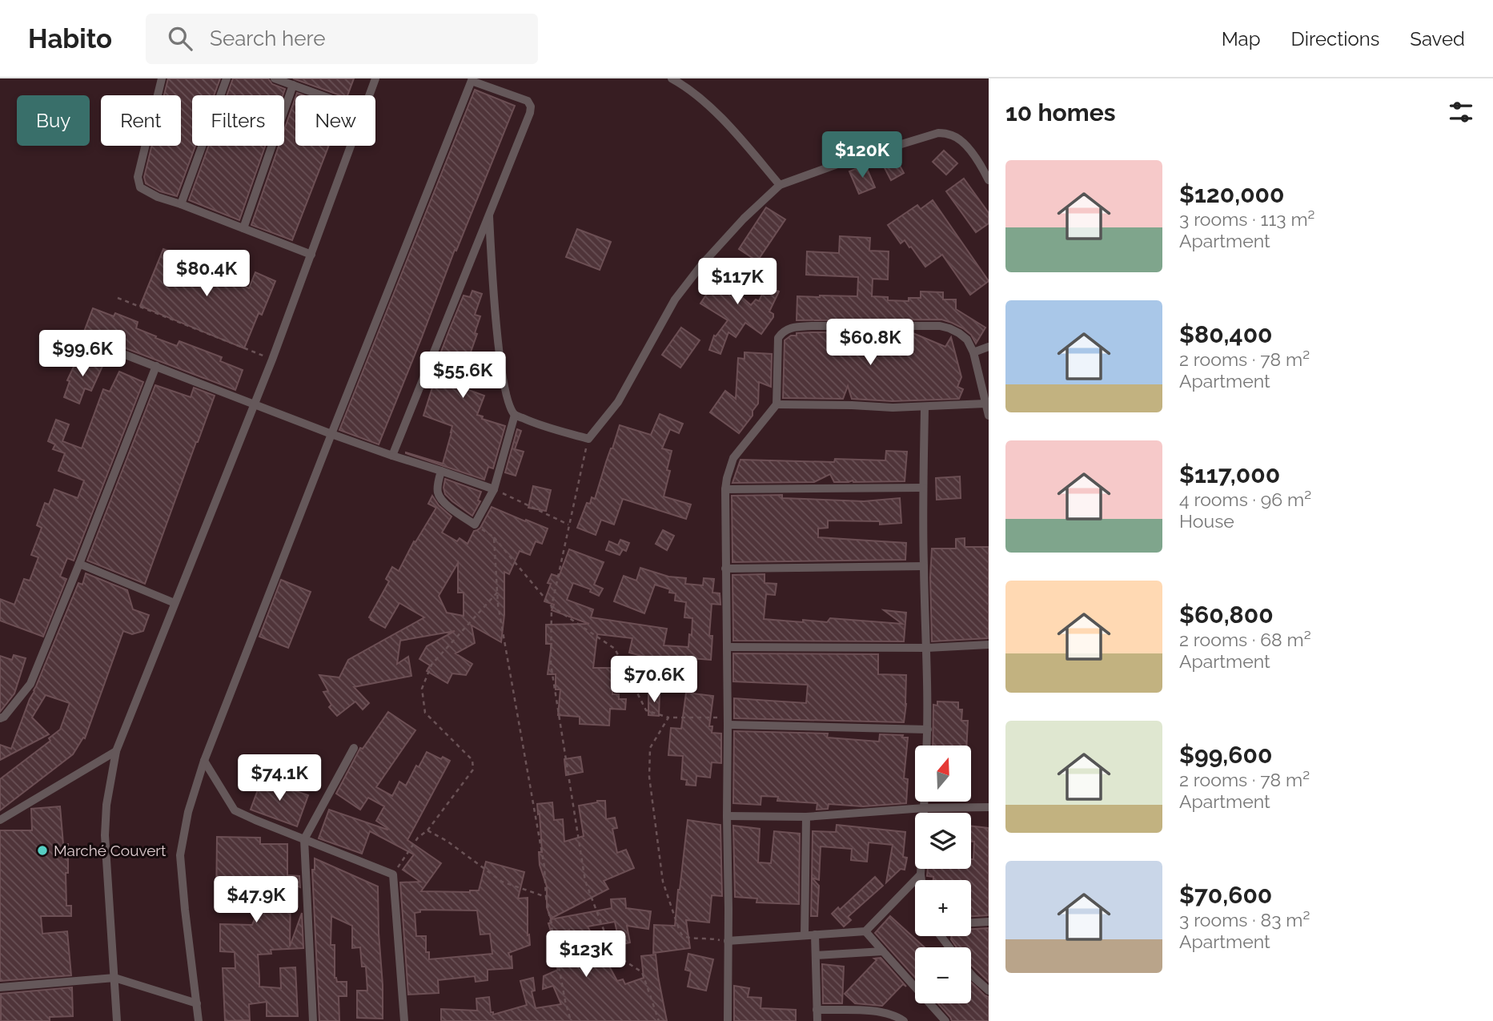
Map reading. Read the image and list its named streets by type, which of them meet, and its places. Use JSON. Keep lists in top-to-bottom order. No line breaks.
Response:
{"places":["Marché Couvert"],"north":"top","page":{"header":"Habito","search":"Search here","nav":["Map","Directions","Saved"],"heading":"10 homes","chip":["Buy","Rent","Filters","New"],"price":["$120K","$80.4K","$117K","$60.8K","$99.6K","$55.6K","$70.6K","$74.1K","$47.9K","$123K"],"list":[{"name":"$120,000","note":"3 rooms · 113 m² · Apartment"},{"name":"$80,400","note":"2 rooms · 78 m² · Apartment"},{"name":"$117,000","note":"4 rooms · 96 m² · House"},{"name":"$60,800","note":"2 rooms · 68 m² · Apartment"},{"name":"$99,600","note":"2 rooms · 78 m² · Apartment"},{"name":"$70,600","note":"3 rooms · 83 m² · Apartment"}],"map_buttons":["+","−"]}}
